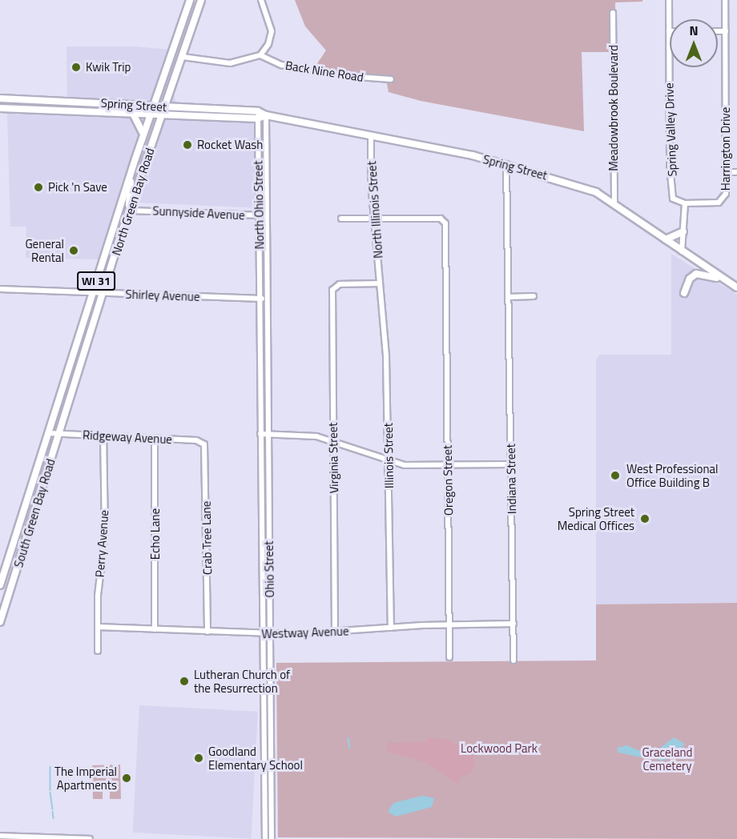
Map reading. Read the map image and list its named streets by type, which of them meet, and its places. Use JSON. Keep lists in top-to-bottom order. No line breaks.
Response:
{"streets":{"main road":["Spring Street","North Green Bay Road","WI 31","South Green Bay Road"],"street":["Back Nine Road","Meadowbrook Boulevard","Spring Valley Drive","Harrington Drive","North Ohio Street","North Illinois Street","Sunnyside Avenue","Shirley Avenue","Ridgeway Avenue","Illinois Street","Virginia Street","Indiana Street","Oregon Street","Echo Lane","Crab Tree Lane","Perry Avenue","Ohio Street","Westway Avenue"]},"crossings":[["Spring Street","Meadowbrook Boulevard"],["Spring Street","North Green Bay Road"],["Spring Street","North Ohio Street"],["Spring Street","North Illinois Street"],["Spring Street","Indiana Street"],["Spring Valley Drive","Harrington Drive"],["North Green Bay Road","Sunnyside Avenue"],["North Green Bay Road","Shirley Avenue"],["North Green Bay Road","South Green Bay Road"],["North Ohio Street","Sunnyside Avenue"],["North Ohio Street","Shirley Avenue"],["North Ohio Street","Ohio Street"],["North Illinois Street","Illinois Street"],["North Illinois Street","Virginia Street"],["North Illinois Street","Oregon Street"],["Shirley Avenue","Ohio Street"],["Ridgeway Avenue","South Green Bay Road"],["Ridgeway Avenue","Echo Lane"],["Ridgeway Avenue","Crab Tree Lane"],["Ridgeway Avenue","Perry Avenue"],["Illinois Street","Virginia Street"],["Illinois Street","Westway Avenue"],["Virginia Street","Westway Avenue"],["Indiana Street","Westway Avenue"],["Oregon Street","Westway Avenue"],["Echo Lane","Westway Avenue"],["Crab Tree Lane","Westway Avenue"],["Perry Avenue","Westway Avenue"],["Ohio Street","Westway Avenue"]],"parks":["Lockwood Park","Graceland Cemetery"],"places":["Kwik Trip","Rocket Wash","Pick 'n Save","General Rental","West Professional Office Building B","Spring Street Medical Offices","Lutheran Church of the Resurrection","Goodland Elementary School","The Imperial Apartments"],"north":"top"}
